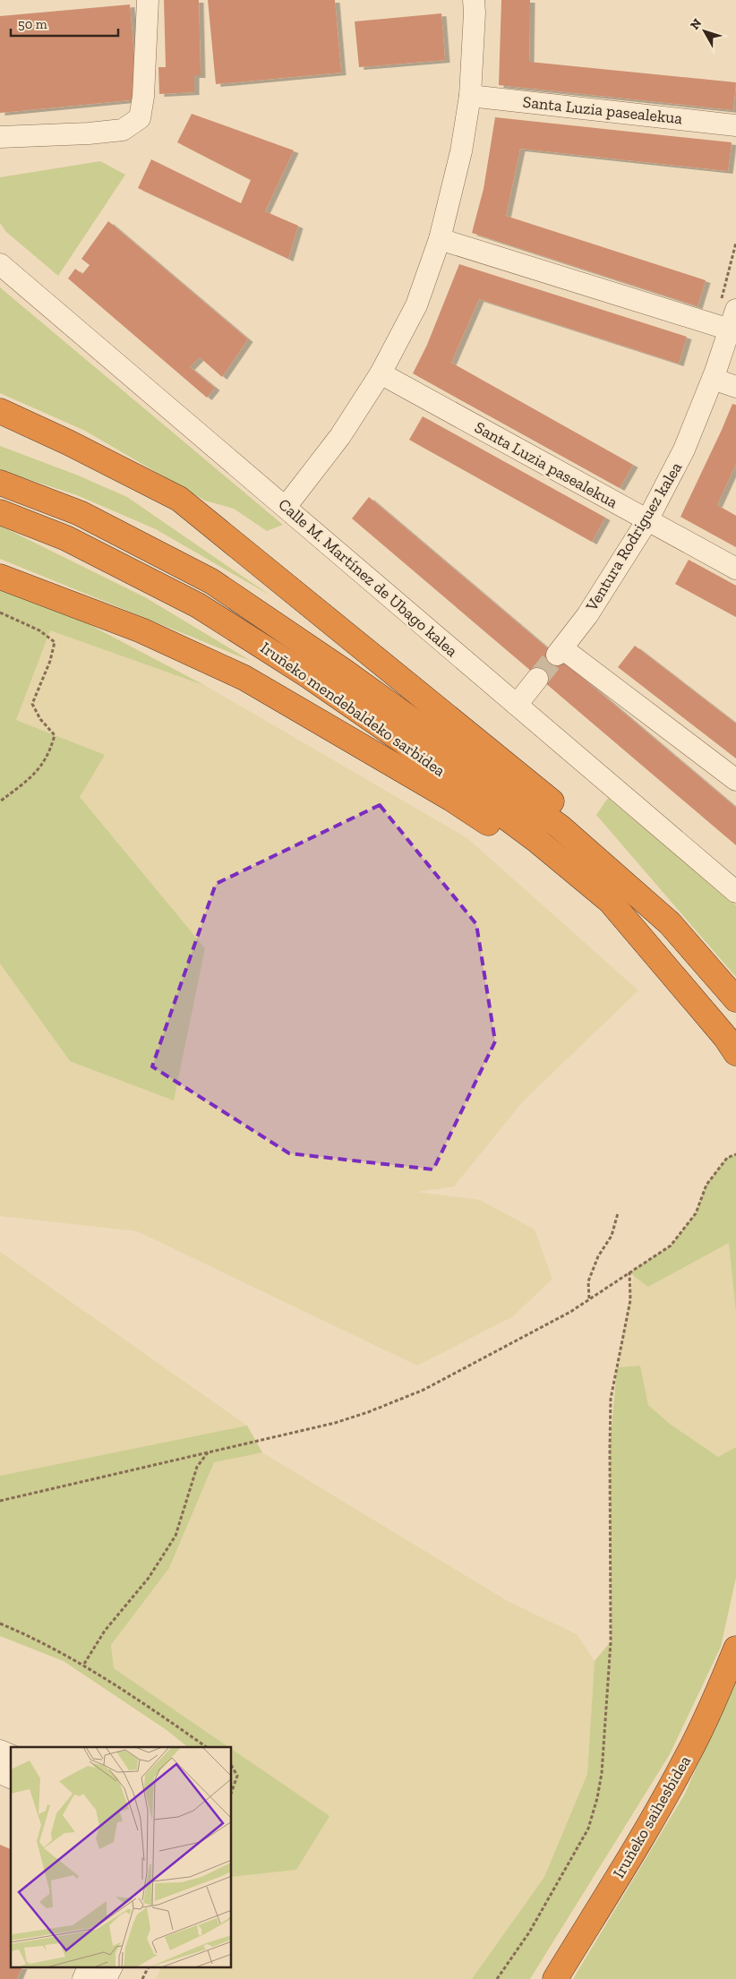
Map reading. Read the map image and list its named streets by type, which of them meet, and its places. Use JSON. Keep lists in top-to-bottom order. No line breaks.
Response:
{"streets":{"highway":["Iruñeko mendebaldeko sarbidea","Iruñeko saihesbidea"],"street":["Santa Luzia pasealekua","Ventura Rodriguez kalea","Calle M. Martínez de Ubago kalea"]},"crossings":[["Santa Luzia pasealekua","Ventura Rodriguez kalea"]],"scale_bar":"50 m","north":"top left"}
